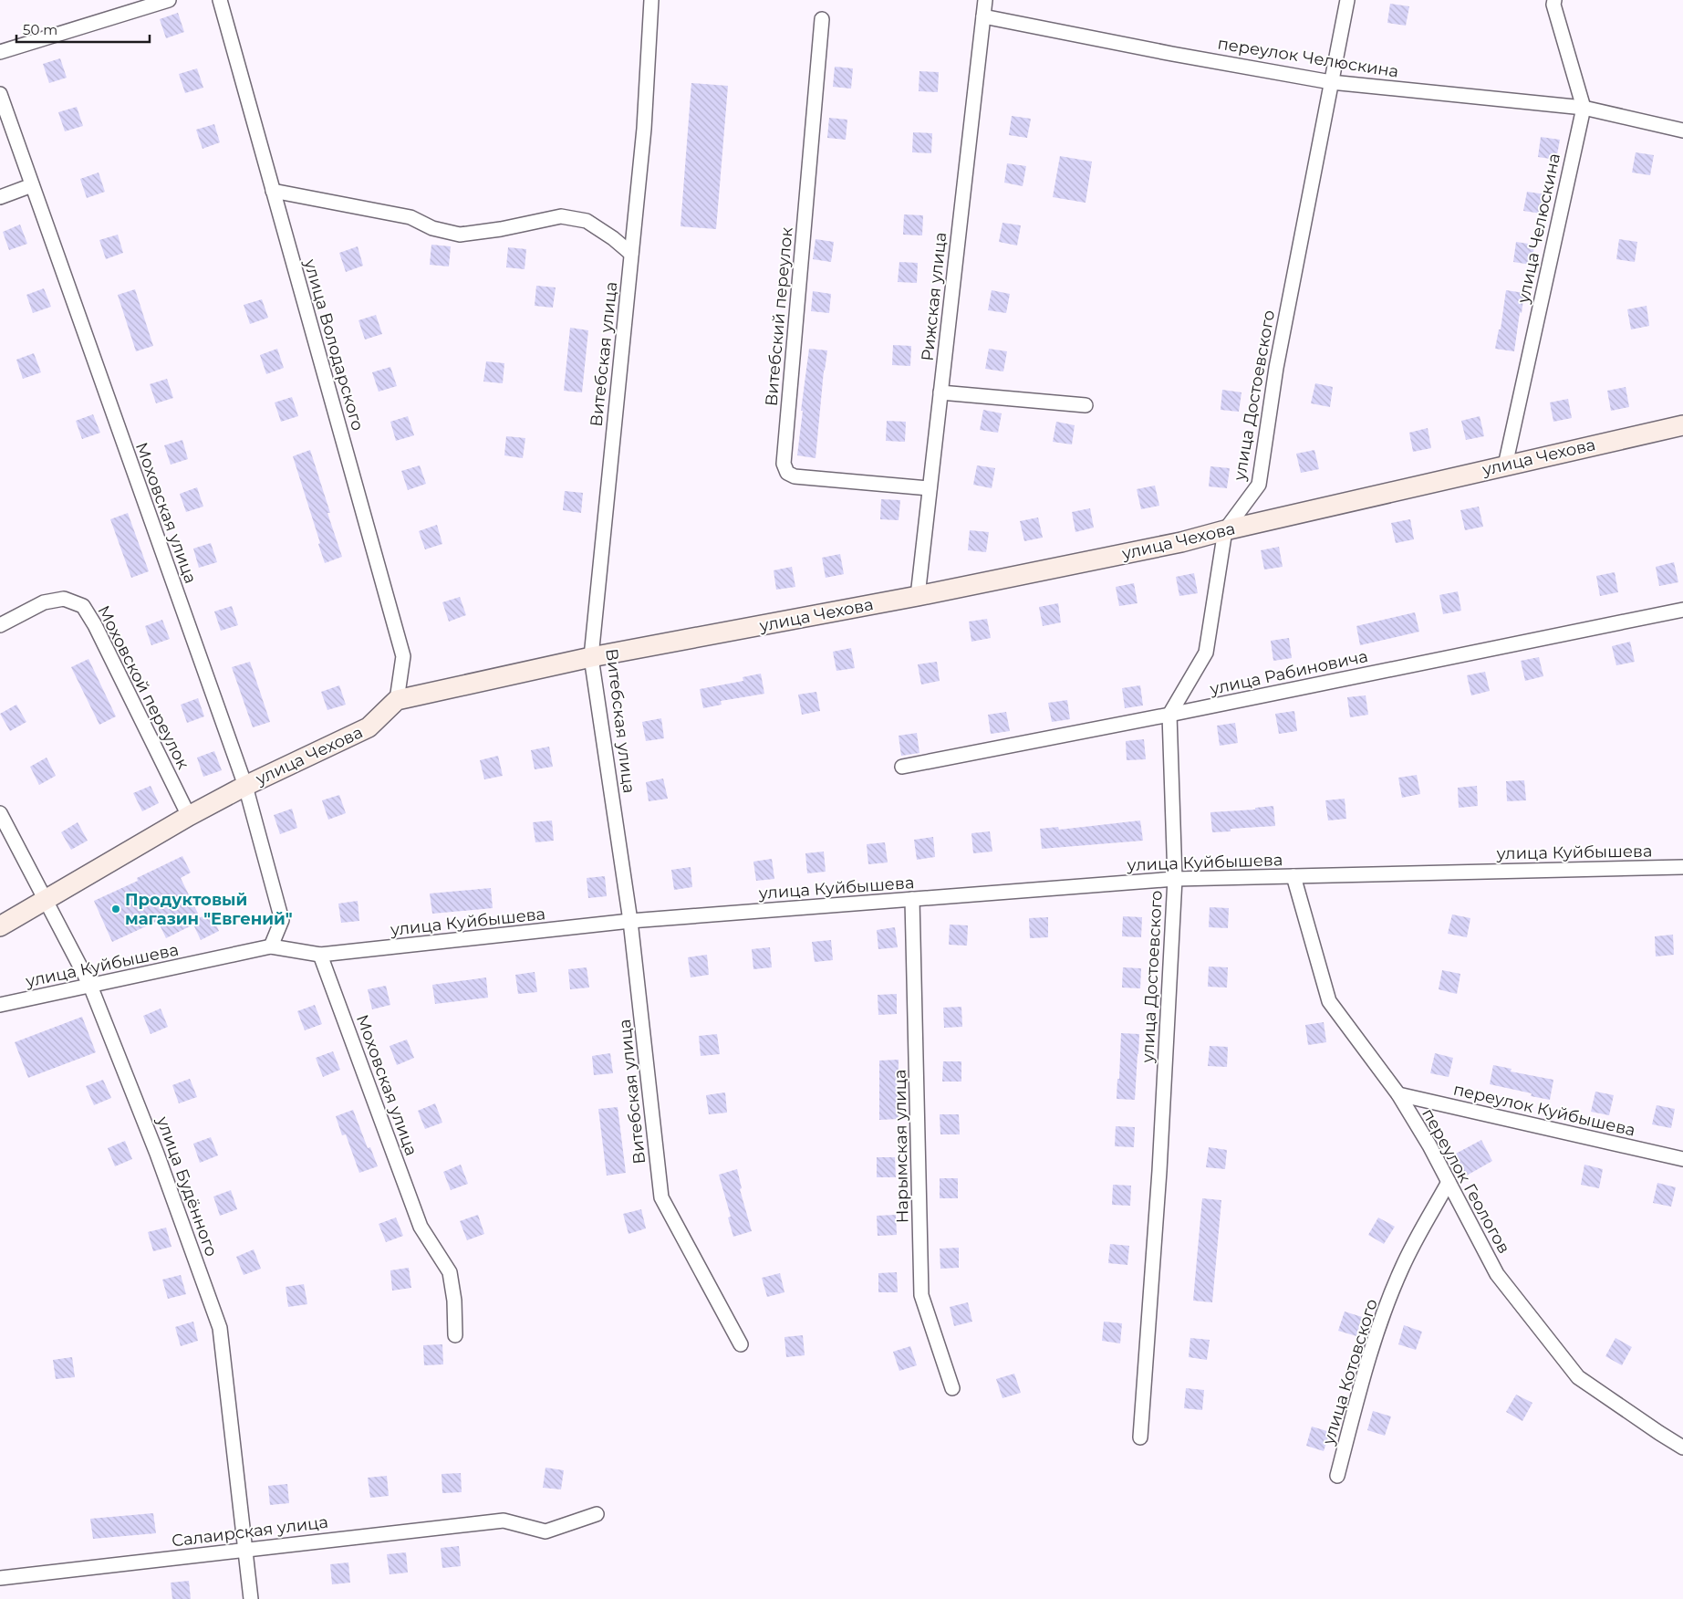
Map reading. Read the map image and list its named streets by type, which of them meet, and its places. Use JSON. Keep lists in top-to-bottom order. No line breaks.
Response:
{"streets":{"street":["переулок Челюскина","улица Челюскина","Рижская улица","Витебский переулок","улица Володарского","Витебская улица","улица Достоевского","улица Чехова","Моховская улица","улица Рабиновича","Моховской переулок","улица Куйбышева","переулок Куйбышева","Нарымская улица","переулок Геологов","улица Будённого","улица Котовского","Салаирская улица"]},"crossings":[["переулок Челюскина","улица Челюскина"],["переулок Челюскина","Рижская улица"],["переулок Челюскина","улица Достоевского"],["улица Челюскина","улица Чехова"],["Рижская улица","Витебский переулок"],["Рижская улица","улица Чехова"],["улица Володарского","улица Чехова"],["Витебская улица","улица Чехова"],["Витебская улица","улица Куйбышева"],["улица Достоевского","улица Чехова"],["улица Достоевского","улица Рабиновича"],["улица Достоевского","улица Куйбышева"],["улица Чехова","Моховская улица"],["улица Чехова","Моховской переулок"],["улица Чехова","улица Будённого"],["Моховская улица","улица Куйбышева"],["улица Куйбышева","Нарымская улица"],["улица Куйбышева","переулок Геологов"],["улица Куйбышева","улица Будённого"],["переулок Куйбышева","переулок Геологов"],["переулок Геологов","улица Котовского"],["улица Будённого","Салаирская улица"]],"places":["Продуктовый магазин \"Евгений\""],"scale_bar":"50 m"}
